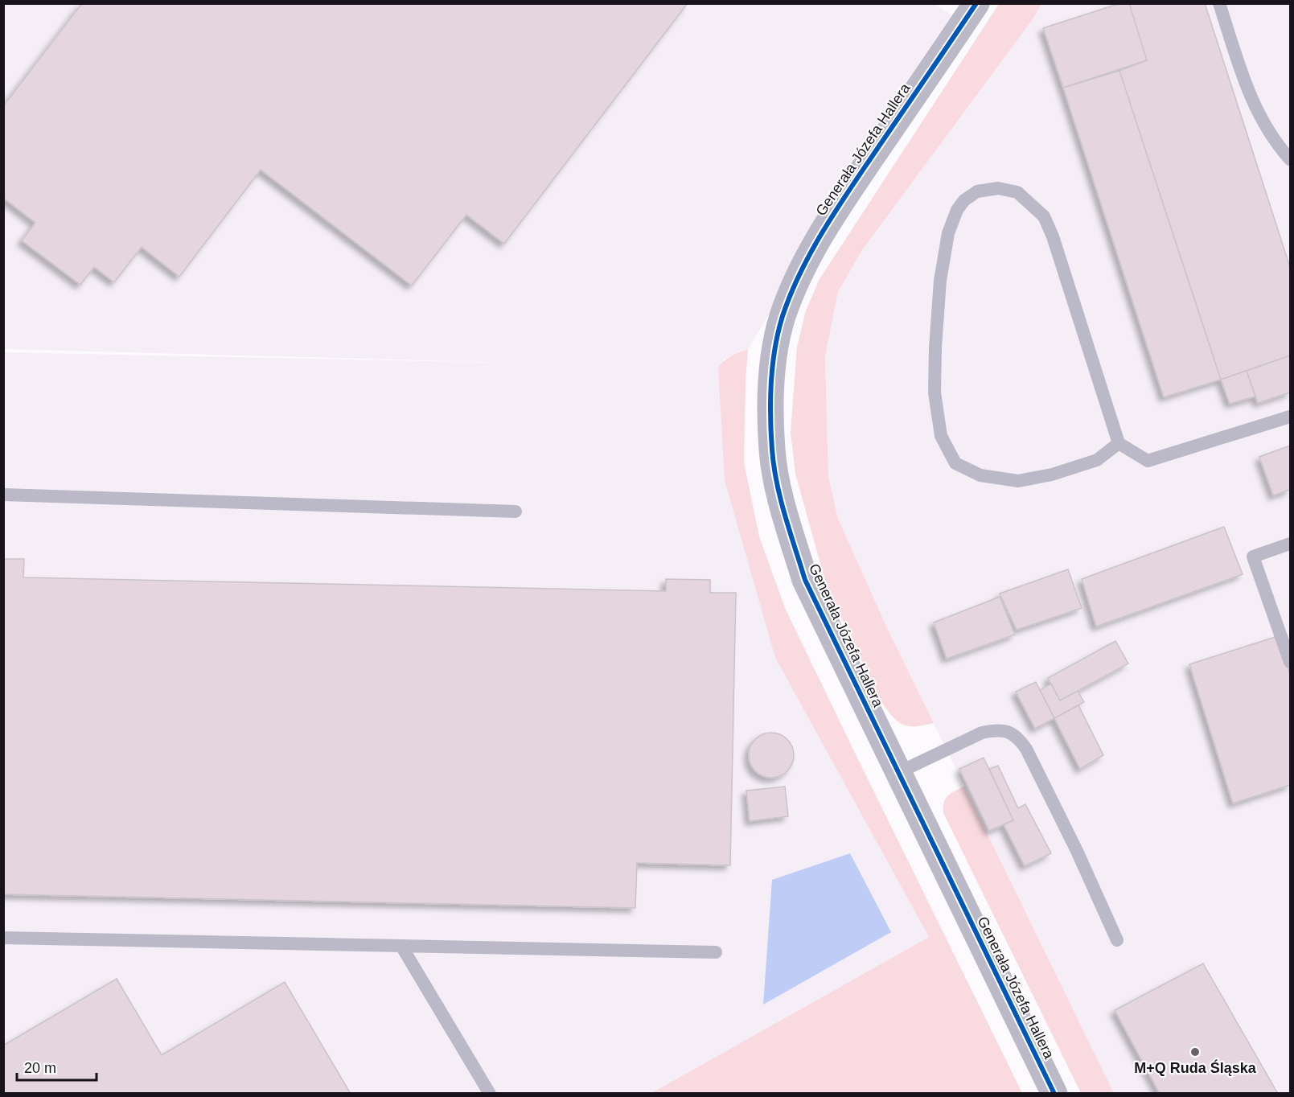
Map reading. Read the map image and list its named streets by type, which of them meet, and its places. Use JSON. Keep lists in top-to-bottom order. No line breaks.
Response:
{"streets":{"street":["Generała Józefa Hallera"]},"places":["M+Q Ruda Śląska"],"scale_bar":"20 m"}
